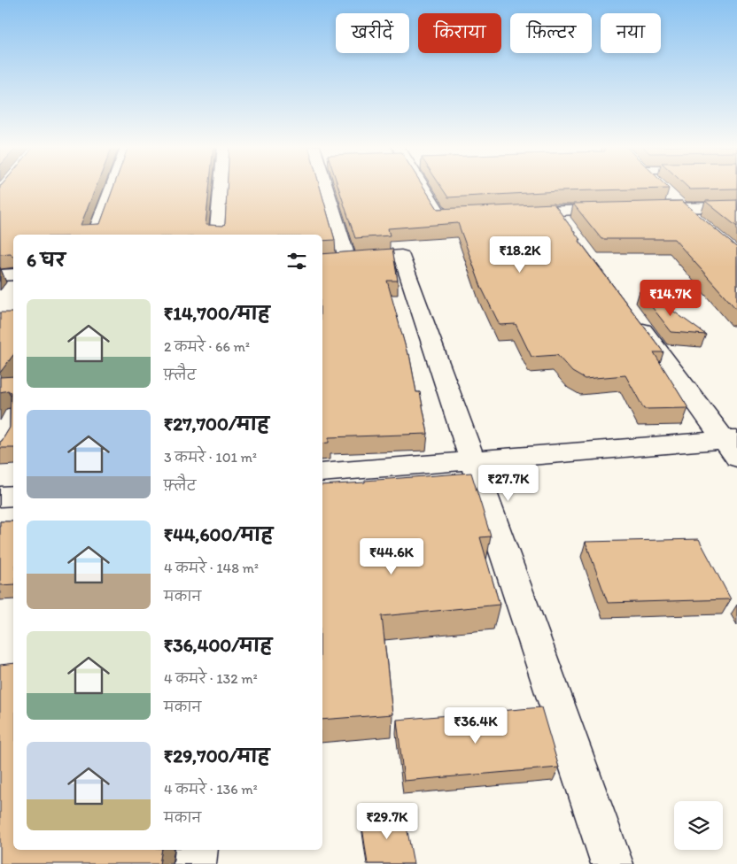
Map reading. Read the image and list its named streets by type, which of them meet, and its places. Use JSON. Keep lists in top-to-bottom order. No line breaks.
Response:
{"page":{"chip":["खरीदें","किराया","फ़िल्टर","नया"],"heading":"6 घर","price":["₹18.2K","₹14.7K","₹27.7K","₹44.6K","₹36.4K","₹29.7K"],"list":[{"name":"₹14,700/माह","note":"2 कमरे · 66 m² · फ़्लैट"},{"name":"₹27,700/माह","note":"3 कमरे · 101 m² · फ़्लैट"},{"name":"₹44,600/माह","note":"4 कमरे · 148 m² · मकान"},{"name":"₹36,400/माह","note":"4 कमरे · 132 m² · मकान"},{"name":"₹29,700/माह","note":"4 कमरे · 136 m² · मकान"}]}}
